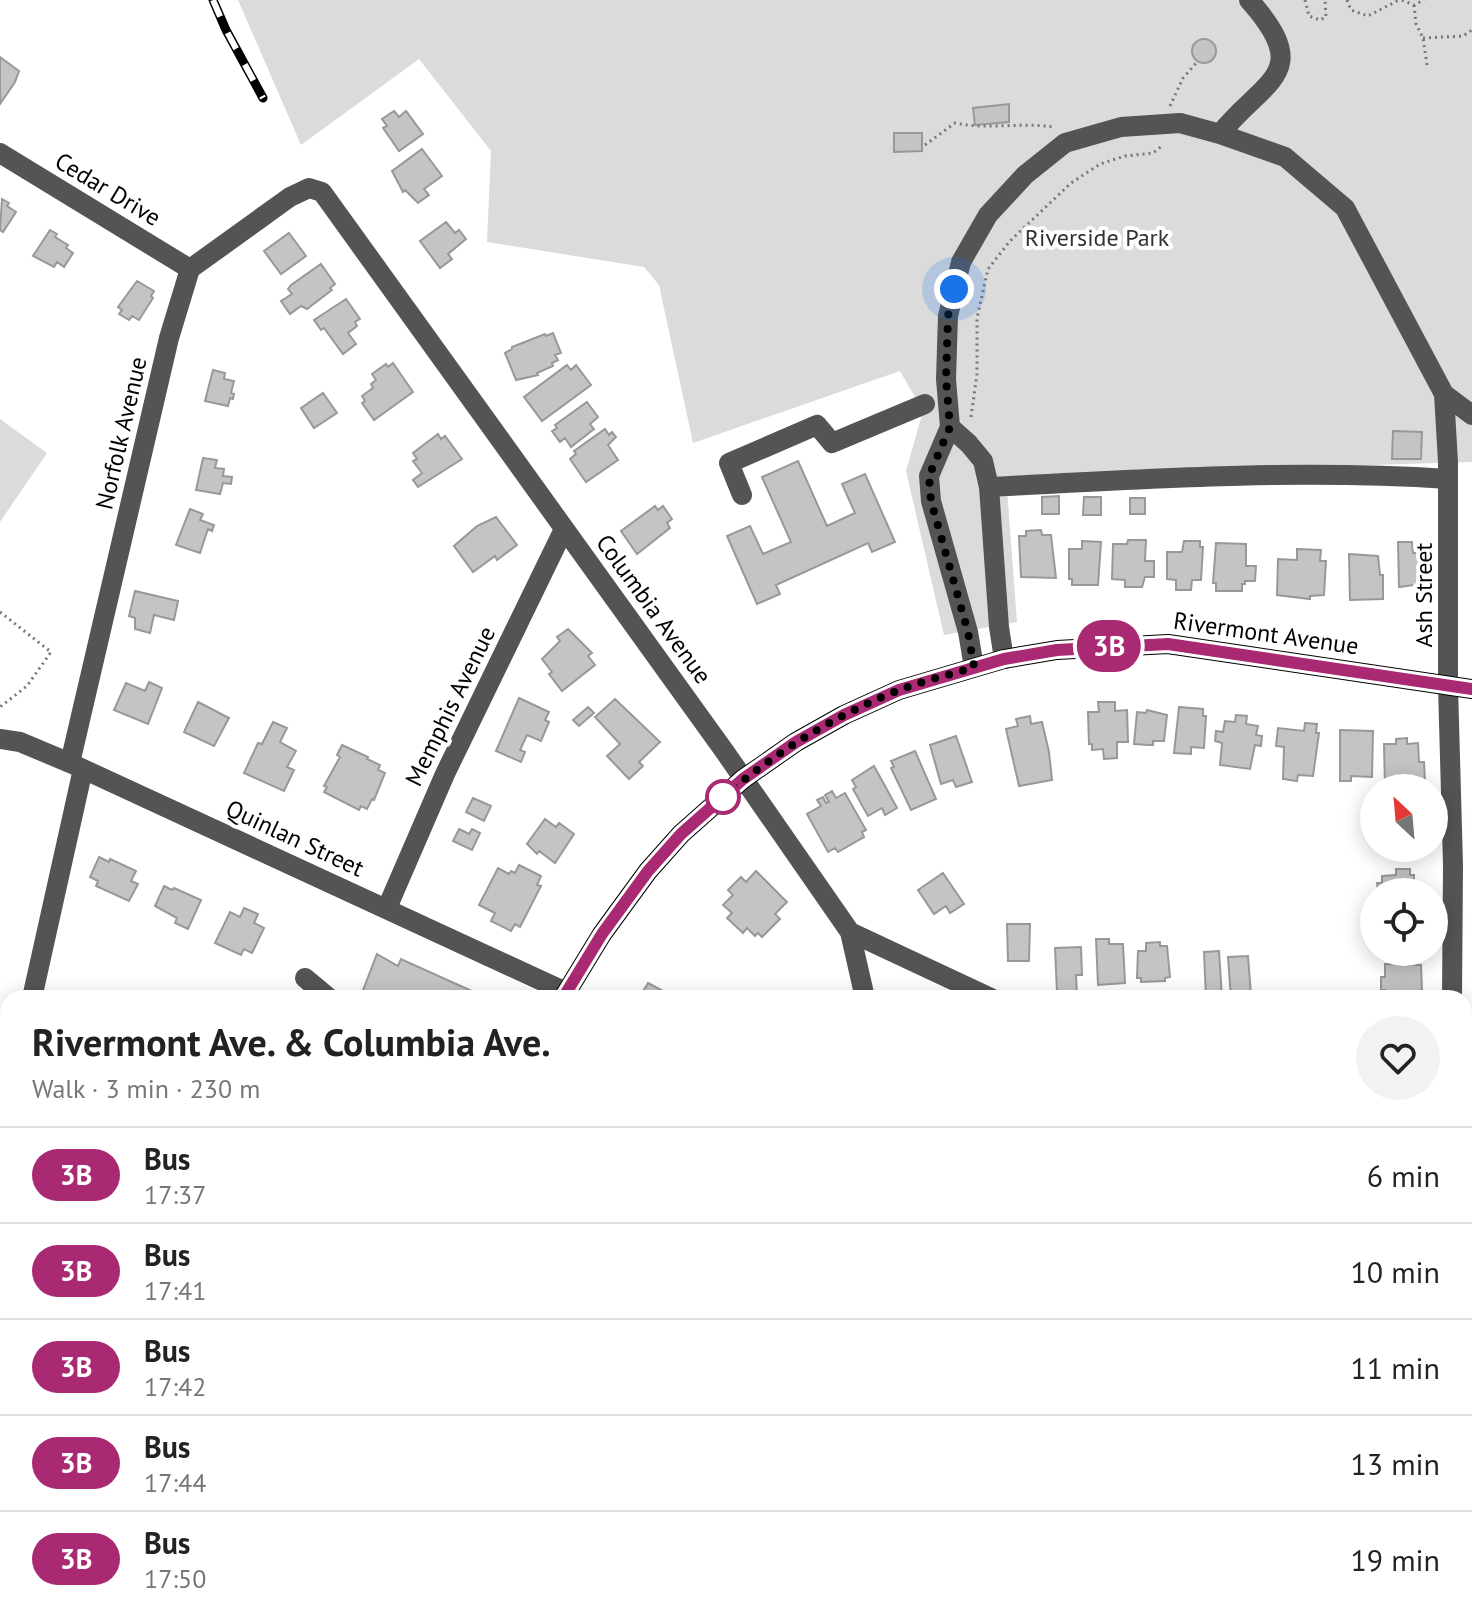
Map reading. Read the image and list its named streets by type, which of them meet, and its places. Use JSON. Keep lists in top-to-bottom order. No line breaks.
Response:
{"streets":{"main road":["Rivermont Avenue"],"street":["Cedar Drive","Norfolk Avenue","Ash Street","Columbia Avenue","Memphis Avenue","Quinlan Street"]},"crossings":[["Cedar Drive","Norfolk Avenue"],["Cedar Drive","Columbia Avenue"],["Norfolk Avenue","Columbia Avenue"],["Norfolk Avenue","Quinlan Street"],["Ash Street","Rivermont Avenue"],["Columbia Avenue","Rivermont Avenue"],["Columbia Avenue","Memphis Avenue"],["Memphis Avenue","Quinlan Street"]],"parks":["Riverside Park"],"lines":["bus line 3B"],"north":"top left","page":{"on_map":"3B","heading":["Rivermont Ave. & Columbia Ave.","Walk · 3 min · 230 m"],"list":[{"mark":"3B","name":"Bus","note":"17:37","value":"6 min"},{"mark":"3B","name":"Bus","note":"17:41","value":"10 min"},{"mark":"3B","name":"Bus","note":"17:42","value":"11 min"},{"mark":"3B","name":"Bus","note":"17:44","value":"13 min"},{"mark":"3B","name":"Bus","note":"17:50","value":"19 min"}]}}
